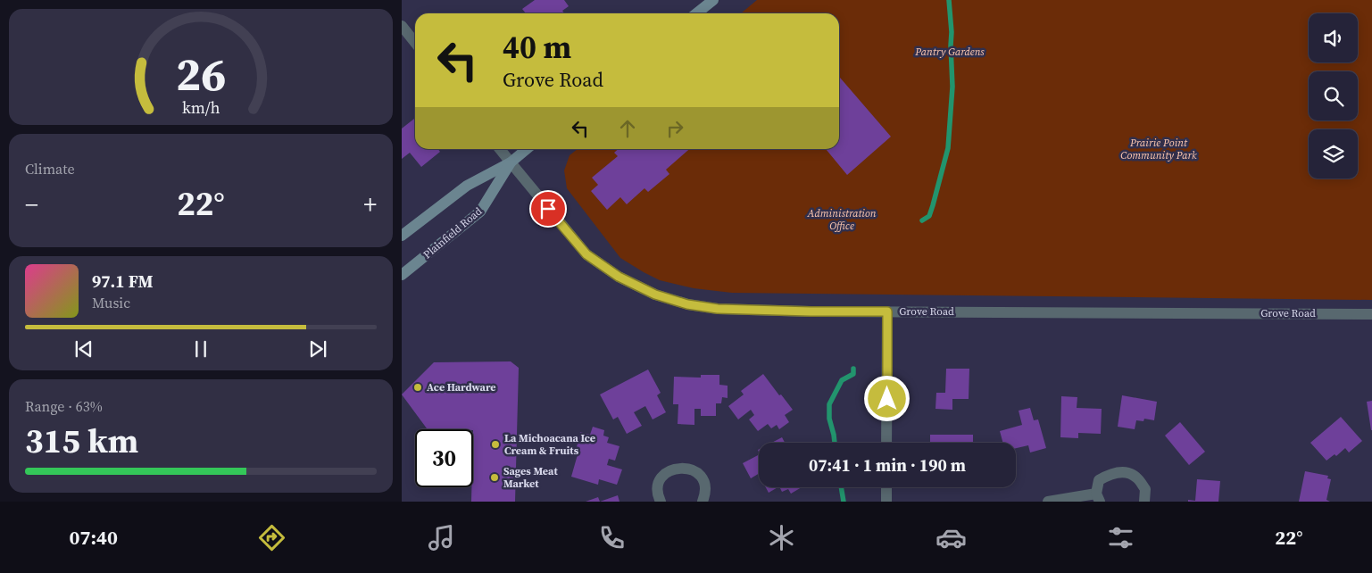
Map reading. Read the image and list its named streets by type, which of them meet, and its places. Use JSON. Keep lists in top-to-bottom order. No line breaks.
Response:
{"streets":{"main road":["Plainfield Road"],"street":["Grove Road"]},"crossings":[["Plainfield Road","Grove Road"]],"parks":["Pantry Gardens","Prairie Point Community Park","Administration Office"],"places":["Ace Hardware","La Michoacana Ice Cream & Fruits","Sages Meat Market"],"page":{"turn":["40 m","Grove Road"],"tile":["Climate",["Range · 63%","315 km"]],"heat":["−","22°","+"],"song":["97.1 FM","Music"],"limit":"30","trip":"07:41 · 1 min · 190 m","tabs":["07:40","22°"],"gauge":["26","km/h"]}}
